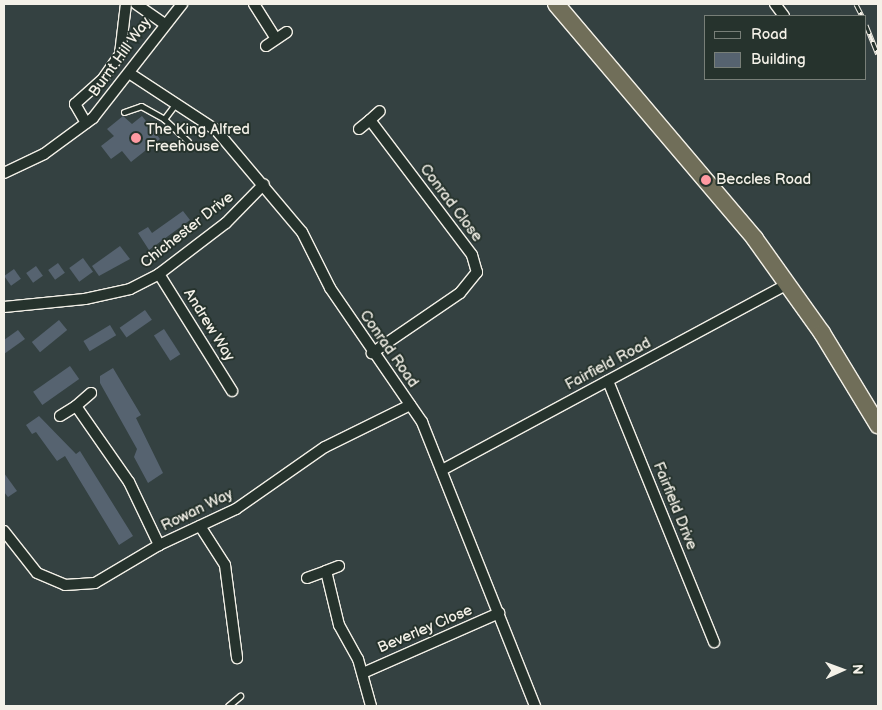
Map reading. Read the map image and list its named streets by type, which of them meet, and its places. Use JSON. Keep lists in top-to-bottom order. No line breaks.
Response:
{"streets":{"street":["Burnt Hill Way","Conrad Close","Chichester Drive","Andrew Way","Conrad Road","Fairfield Road","Fairfield Drive","Rowan Way","Beverley Close"]},"crossings":[["Burnt Hill Way","Conrad Road"],["Conrad Close","Conrad Road"],["Chichester Drive","Andrew Way"],["Chichester Drive","Conrad Road"],["Conrad Road","Fairfield Road"],["Conrad Road","Rowan Way"],["Conrad Road","Beverley Close"],["Fairfield Road","Fairfield Drive"]],"places":["The King Alfred Freehouse","Beccles Road"],"legend":["Road","Building"],"north":"right"}
